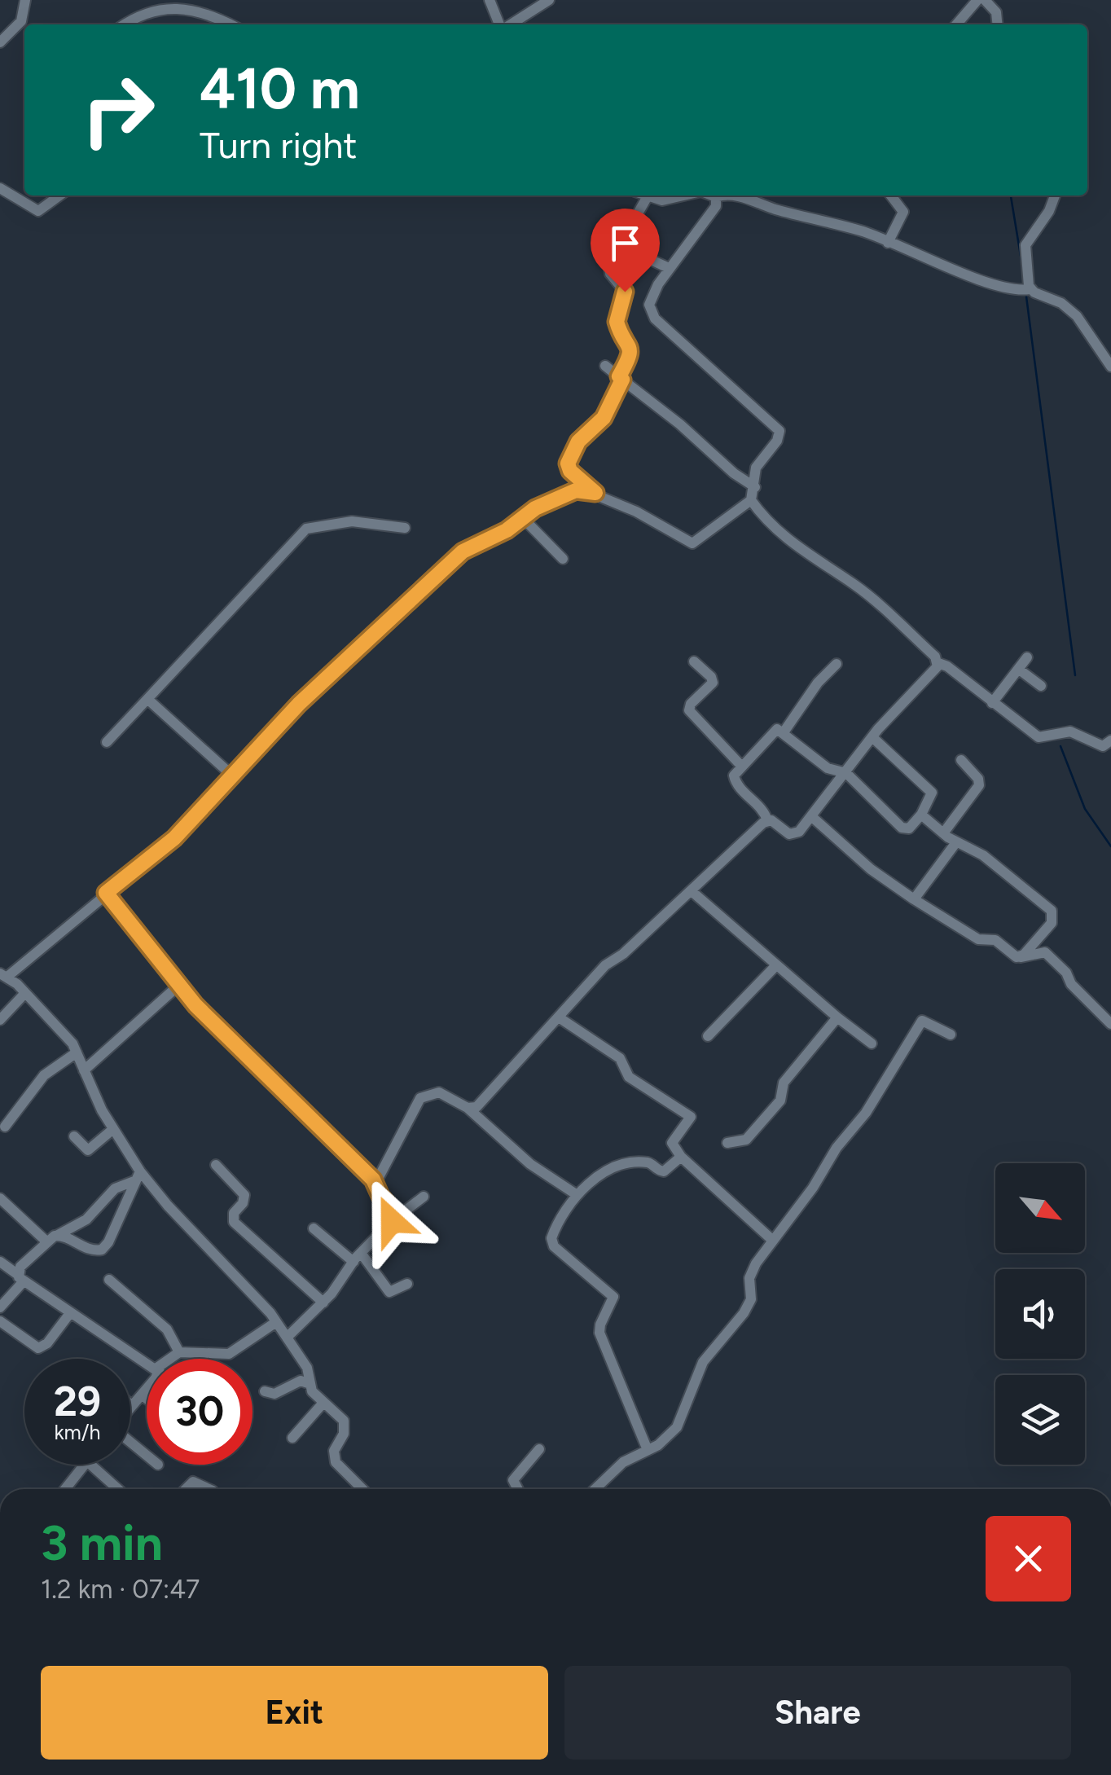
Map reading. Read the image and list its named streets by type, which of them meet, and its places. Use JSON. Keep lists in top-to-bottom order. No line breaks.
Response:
{"north":"bottom right","page":{"turn":["410 m","Turn right"],"speed":"29 km/h","limit":"30","heading":["3 min","1.2 km · 07:47"],"buttons":["Exit","Share"]}}
